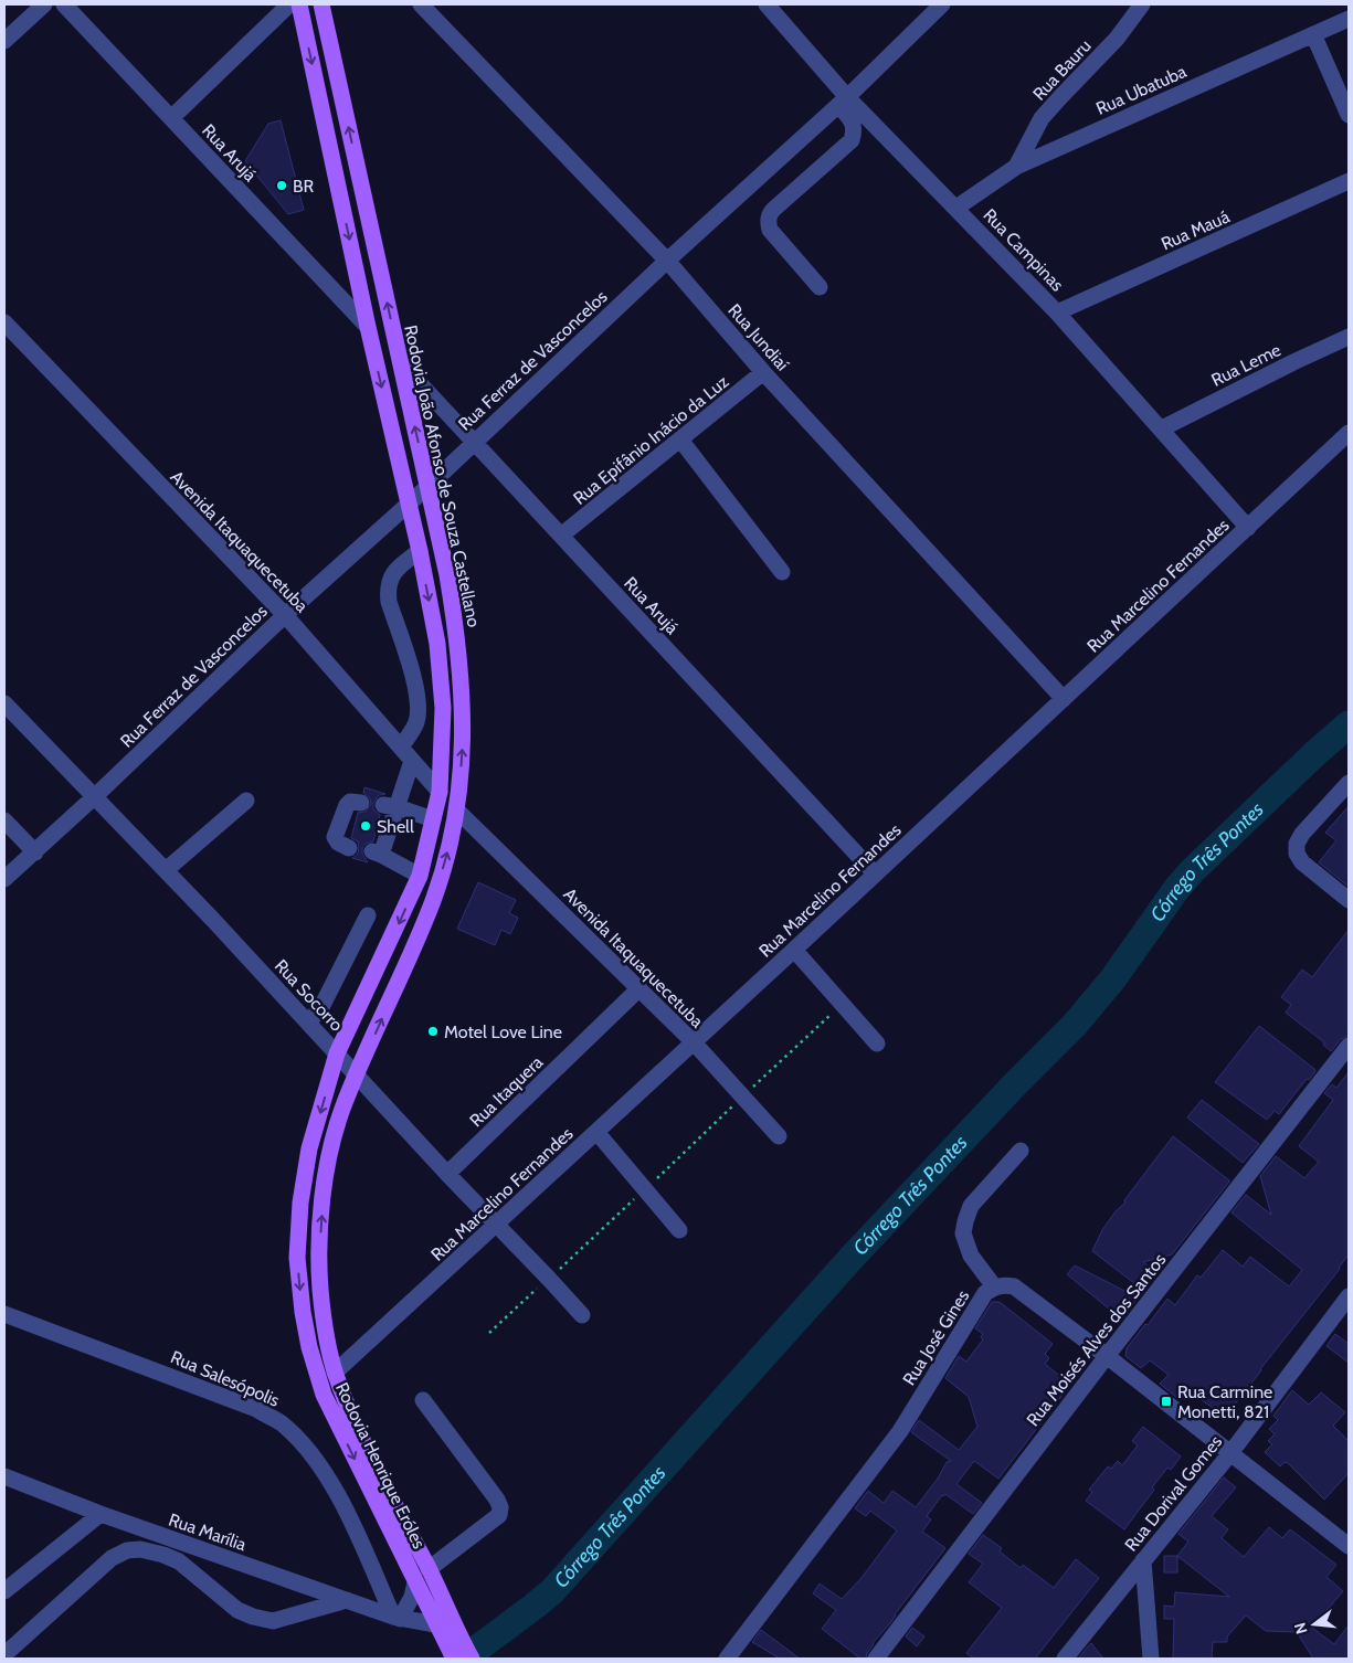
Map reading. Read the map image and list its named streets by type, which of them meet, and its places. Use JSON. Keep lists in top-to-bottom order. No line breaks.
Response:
{"streets":{"main road":["Rodovia João Afonso de Souza Castellano","Rodovia Henrique Eróles"],"street":["Rua Bauru","Rua Ubatuba","Rua Arujá","Rua Mauá","Rua Campinas","Rua Jundiaí","Rua Ferraz de Vasconcelos","Rua Leme","Rua Epifânio Inácio da Luz","Avenida Itaquaquecetuba","Rua Marcelino Fernandes","Rua Socorro","Rua Itaquera","Rua José Gines","Rua Moisés Alves dos Santos","Rua Salesópolis","Rua Dorival Gomes","Rua Marília"]},"crossings":[["Rua Bauru","Rua Ubatuba"],["Rua Ubatuba","Rua Campinas"],["Rua Arujá","Rua Ferraz de Vasconcelos"],["Rua Arujá","Rua Epifânio Inácio da Luz"],["Rua Arujá","Rodovia João Afonso de Souza Castellano"],["Rua Arujá","Rua Marcelino Fernandes"],["Rua Mauá","Rua Campinas"],["Rua Campinas","Rua Ferraz de Vasconcelos"],["Rua Campinas","Rua Leme"],["Rua Campinas","Rua Marcelino Fernandes"],["Rua Jundiaí","Rua Ferraz de Vasconcelos"],["Rua Jundiaí","Rua Epifânio Inácio da Luz"],["Rua Jundiaí","Rua Marcelino Fernandes"],["Rua Ferraz de Vasconcelos","Rodovia João Afonso de Souza Castellano"],["Rua Ferraz de Vasconcelos","Avenida Itaquaquecetuba"],["Rua Ferraz de Vasconcelos","Rua Socorro"],["Rodovia João Afonso de Souza Castellano","Avenida Itaquaquecetuba"],["Rodovia João Afonso de Souza Castellano","Rua Socorro"],["Rodovia João Afonso de Souza Castellano","Rodovia Henrique Eróles"],["Avenida Itaquaquecetuba","Rua Marcelino Fernandes"],["Avenida Itaquaquecetuba","Rua Itaquera"],["Rua Marcelino Fernandes","Rua Socorro"],["Rua Marcelino Fernandes","Rodovia Henrique Eróles"],["Rua Socorro","Rua Itaquera"],["Rua Socorro","Rodovia Henrique Eróles"],["Rua José Gines","Rua Moisés Alves dos Santos"],["Rua José Gines","Rua Dorival Gomes"],["Rua Salesópolis","Rua Marília"],["Rodovia Henrique Eróles","Rua Marília"]],"water":["Córrego Três Pontes"],"places":{"other":["BR","Shell","Motel Love Line"],"transit":["Rua Carmine Monetti, 821"]},"north":"left"}
